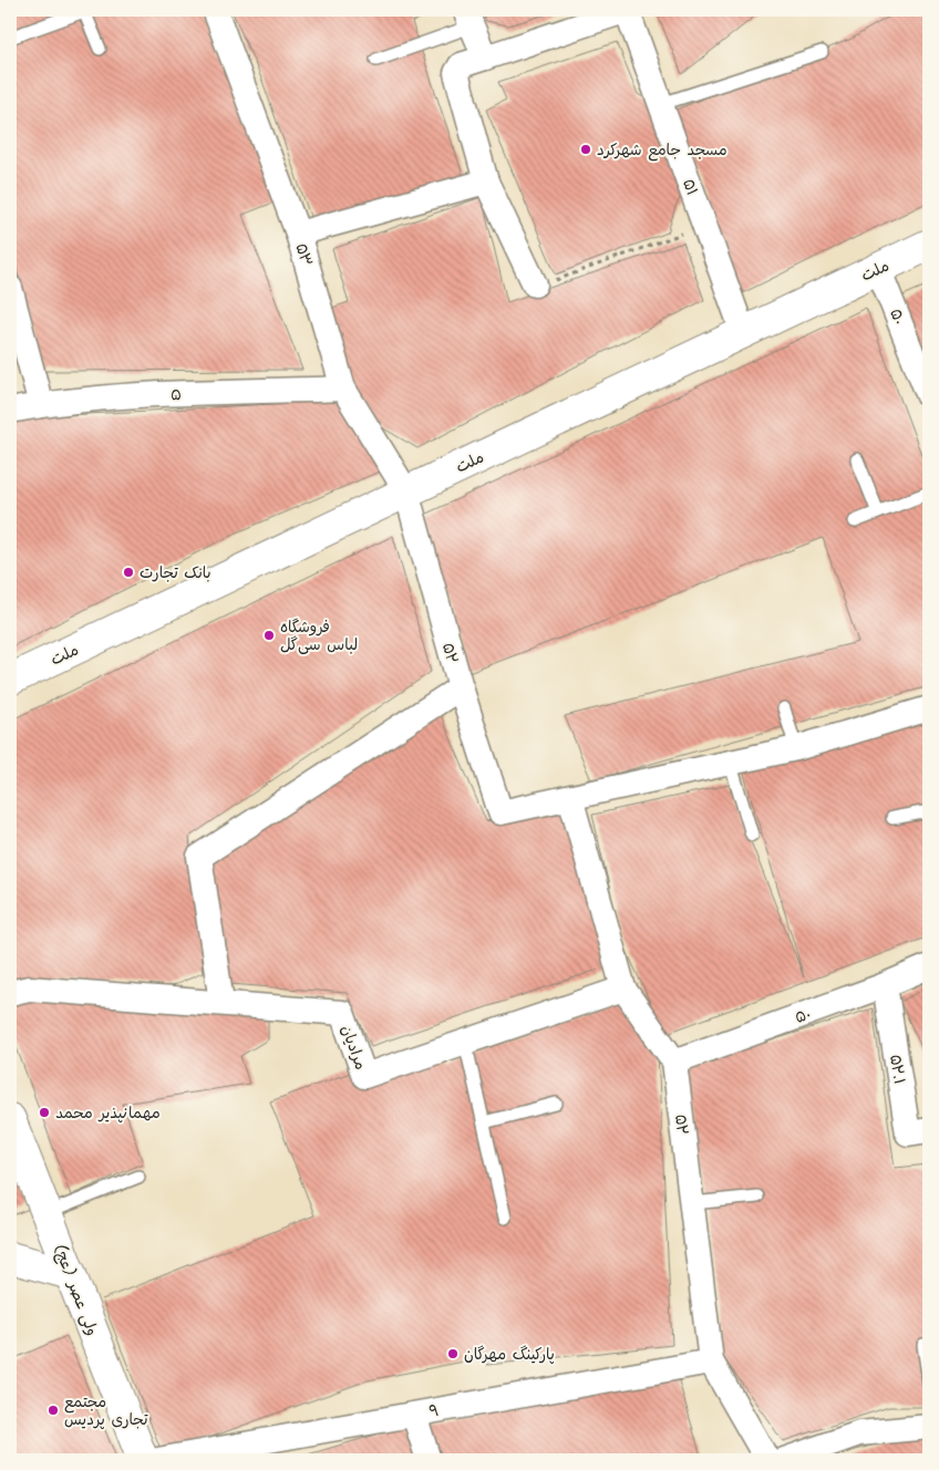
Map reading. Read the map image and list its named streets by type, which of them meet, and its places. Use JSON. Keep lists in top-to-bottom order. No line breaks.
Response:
{"streets":{"main road":["ملت","ولی عصر (عج)"],"street":["۵۱","۵۳","۵۰","۵","۵۲","مرادیان","۵۲.۱","۹"]},"crossings":[["۵۱","ملت"],["۵۳","ملت"],["۵۳","۵"],["۵۳","۵۲"],["ملت","۵۰"],["ملت","۵۲"],["۵۰","۵۲"],["۵۰","۵۲.۱"],["۵۲","مرادیان"],["۵۲","۹"]],"places":["مسجد جامع شهرکرد","بانک تجارت","فروشگاه لباس سی‌گل","مهمانپذیر محمد","پارکینگ مهرگان","مجتمع تجاری پردیس"]}
